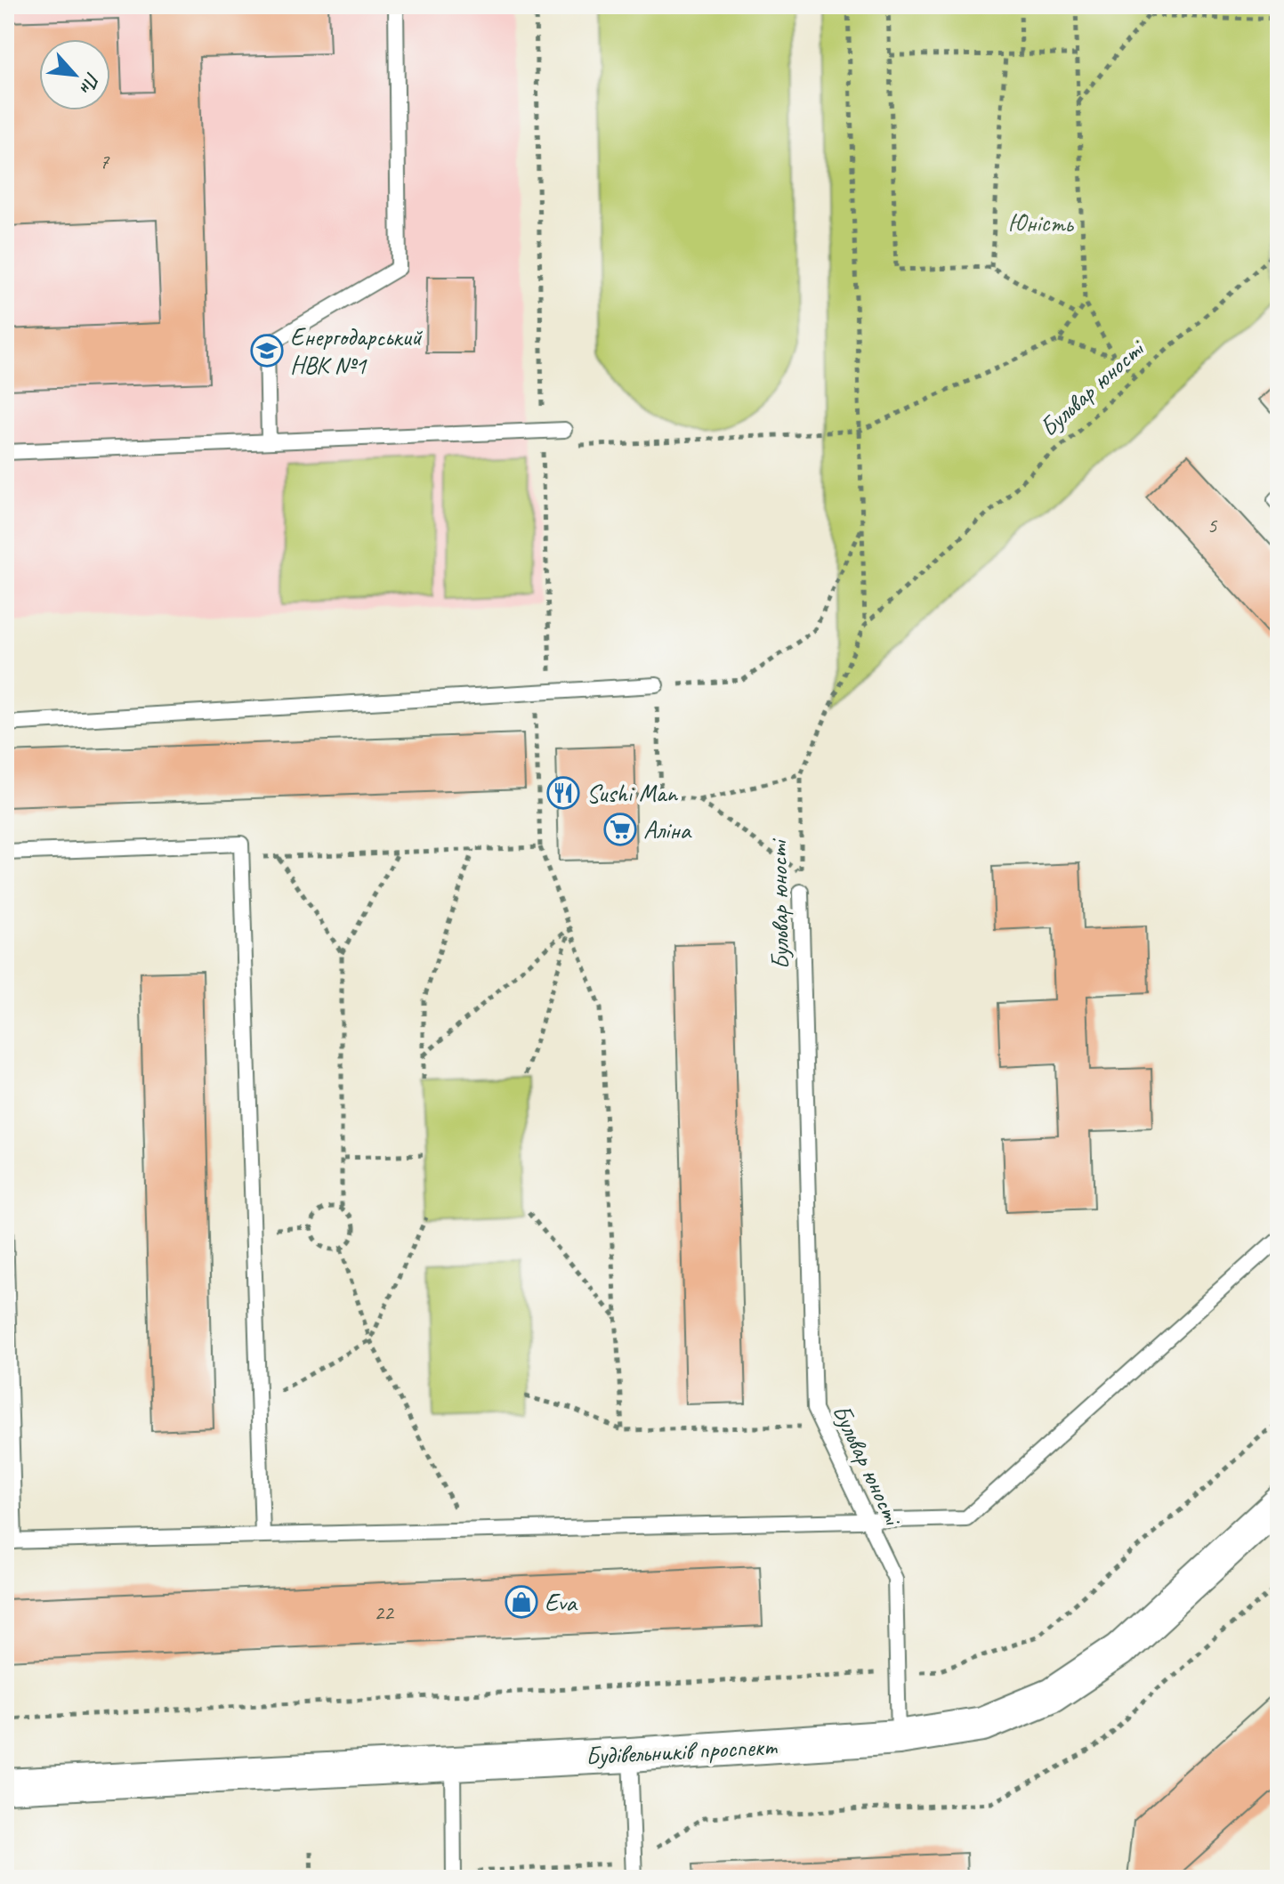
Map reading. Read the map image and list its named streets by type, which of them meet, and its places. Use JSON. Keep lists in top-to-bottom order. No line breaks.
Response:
{"streets":{"street":["Будівельників проспект"],"lane":["Бульвар юності"]},"crossings":[["Бульвар юності","Будівельників проспект"]],"parks":["Юність"],"places":{"school or university":["Енергодарський НВК №1"],"restaurant":["Sushi Man"],"supermarket":["Аліна"],"shop":["Eva"]},"house_numbers":["7","5","22"],"north":"bottom right"}
